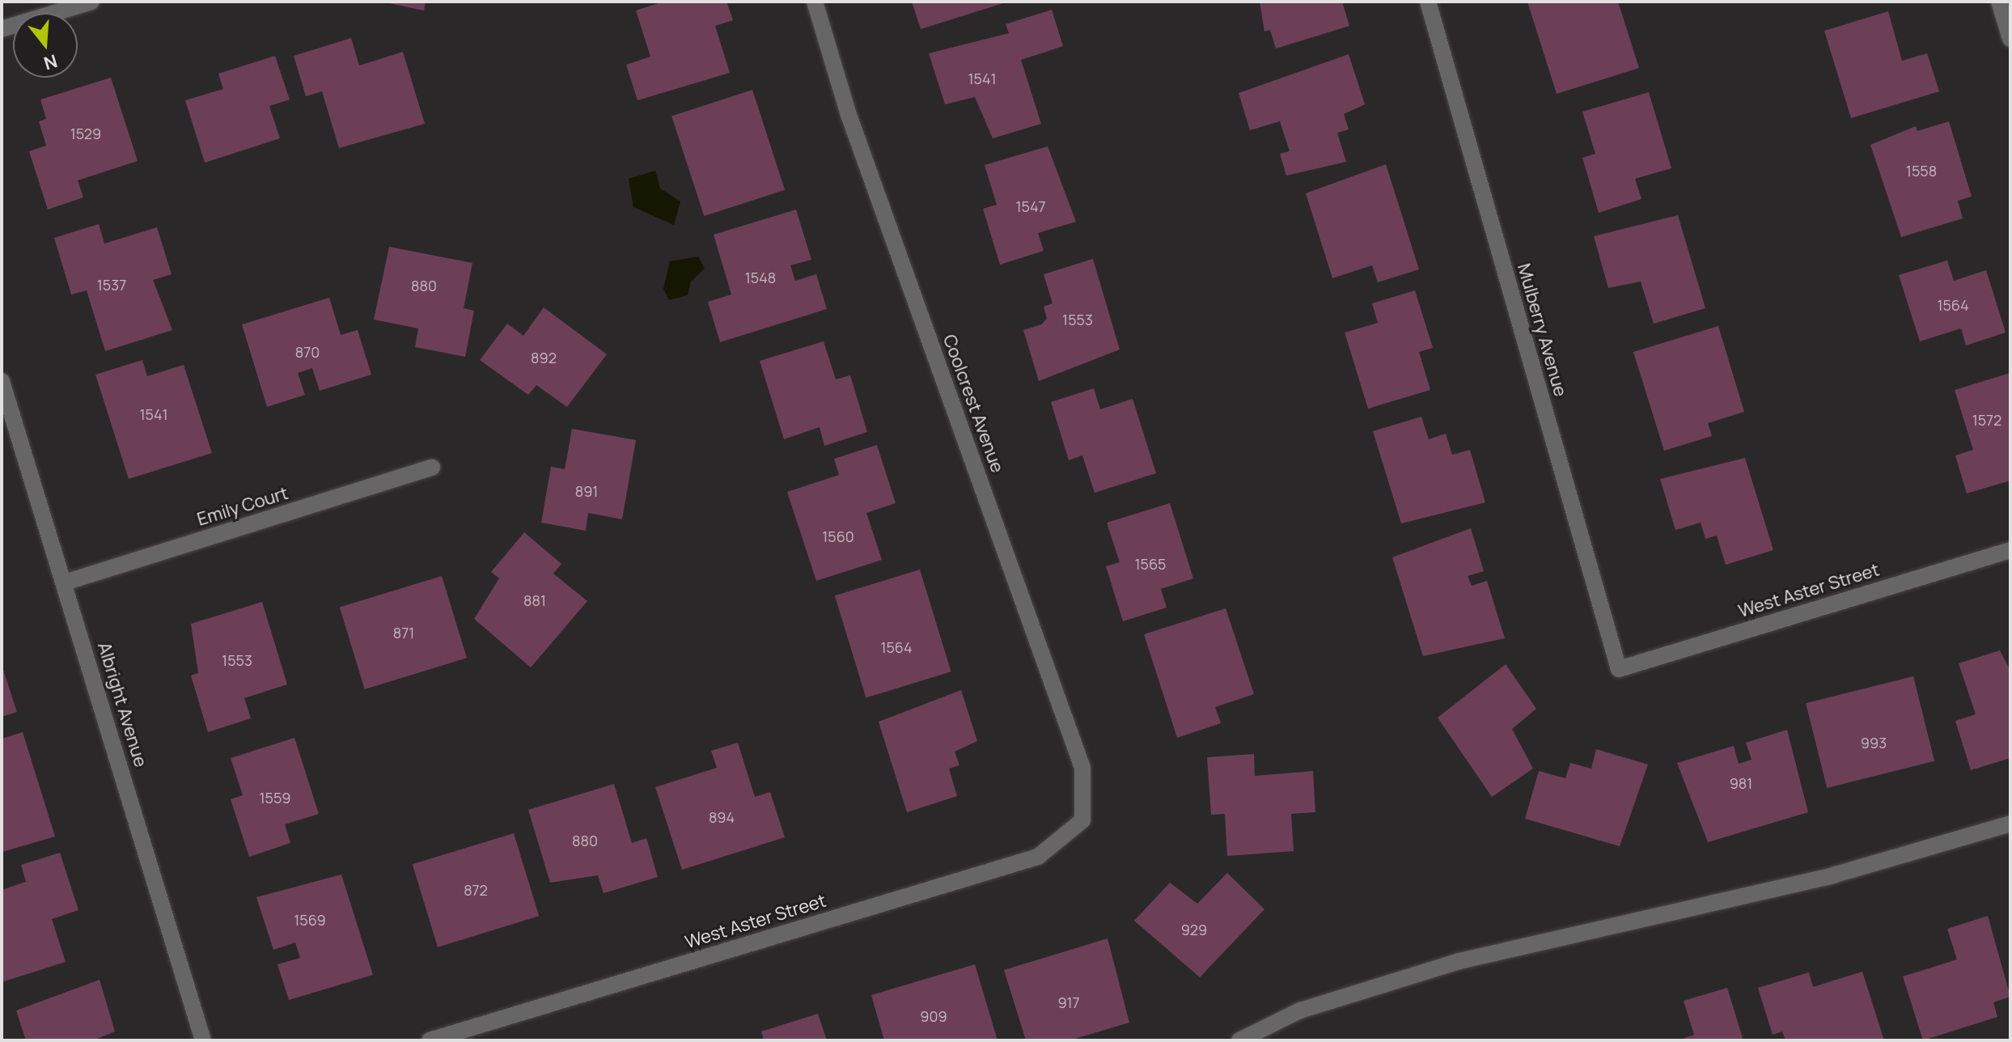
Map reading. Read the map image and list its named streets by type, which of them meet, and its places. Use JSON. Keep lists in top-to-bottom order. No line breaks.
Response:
{"streets":{"street":["Mulberry Avenue","Coolcrest Avenue","Emily Court","West Aster Street","Albright Avenue"]},"crossings":[["Mulberry Avenue","West Aster Street"],["Coolcrest Avenue","West Aster Street"],["Emily Court","Albright Avenue"]],"house_numbers":["1541","1529","1558","1547","1548","1537","880","1564","1553","870","892","1541","1572","891","1560","1565","881","871","1564","1553","993","981","1559","894","880","872","1569","929","917","909"],"north":"bottom"}
